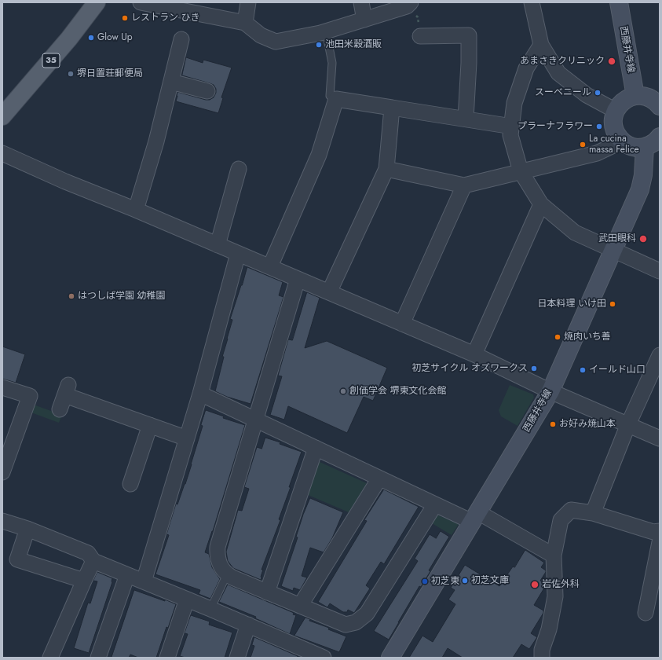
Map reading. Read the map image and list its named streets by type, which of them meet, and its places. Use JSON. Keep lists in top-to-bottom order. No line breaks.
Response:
{"streets":{"main road":["西藤井寺線","35"]},"places":["レストラン ひき","Glow Up","池田米穀酒販","あまさきクリニック","堺日置荘郵便局","スーベニール","プラーナフラワー","La cucina massa Felice","武田眼科","はつしば学園 幼稚園","日本料理 いけ田","焼肉いち善","初芝サイクル オズワークス","イールド山口","創価学会 堺東文化会館","お好み焼山本","初芝文庫","初芝東","岩佐外科"]}
